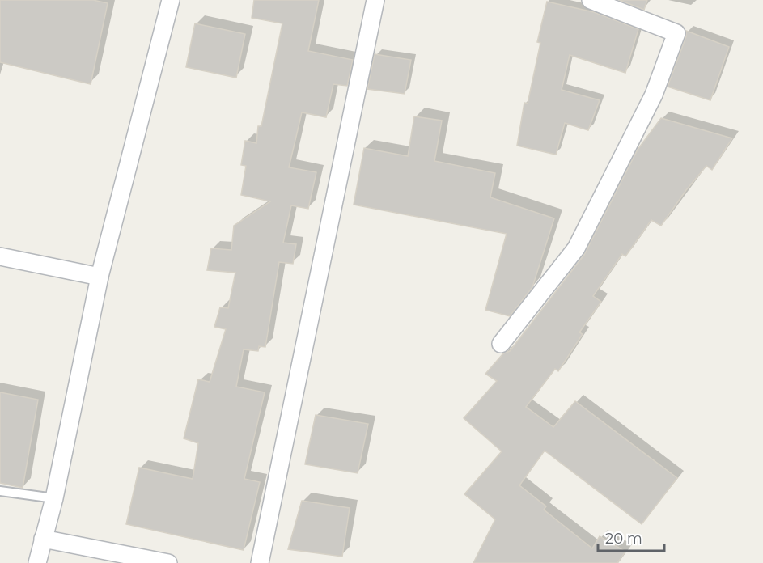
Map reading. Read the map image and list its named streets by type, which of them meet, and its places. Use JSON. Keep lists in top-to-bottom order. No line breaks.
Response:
{"scale_bar":"20 m"}
